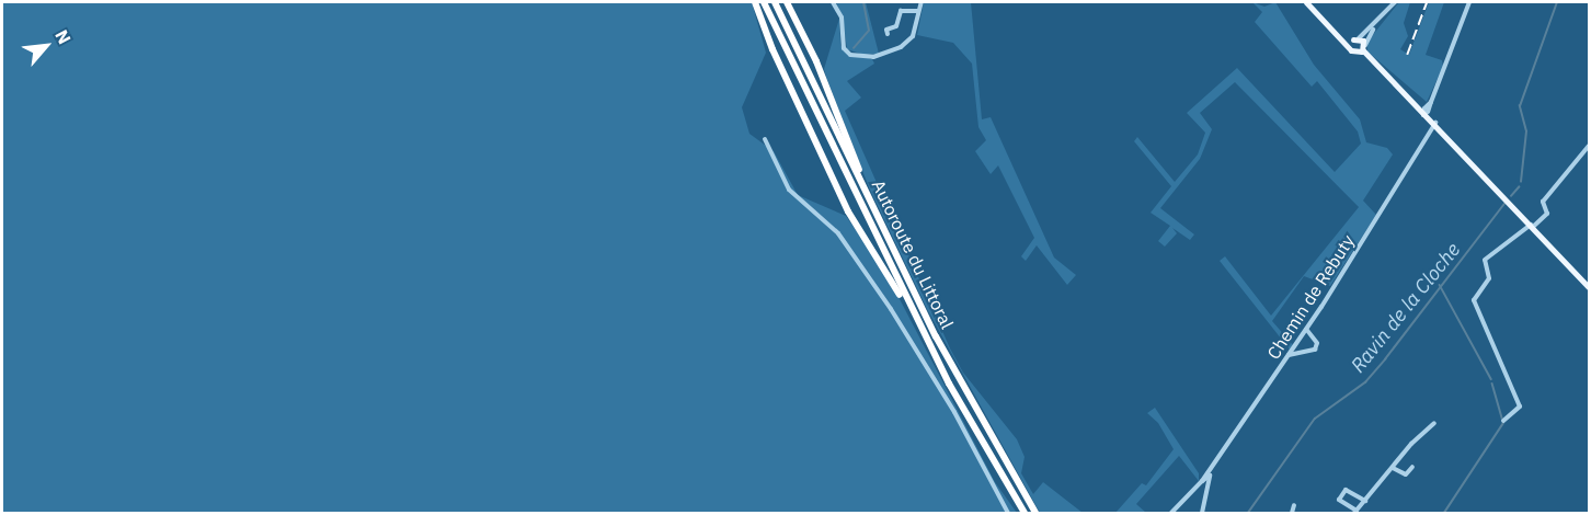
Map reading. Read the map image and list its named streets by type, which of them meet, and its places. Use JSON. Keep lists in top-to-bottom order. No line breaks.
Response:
{"streets":{"highway":["Autoroute du Littoral"],"street":["Chemin de Rebuty"]},"water":["Ravin de la Cloche"],"north":"top right"}
